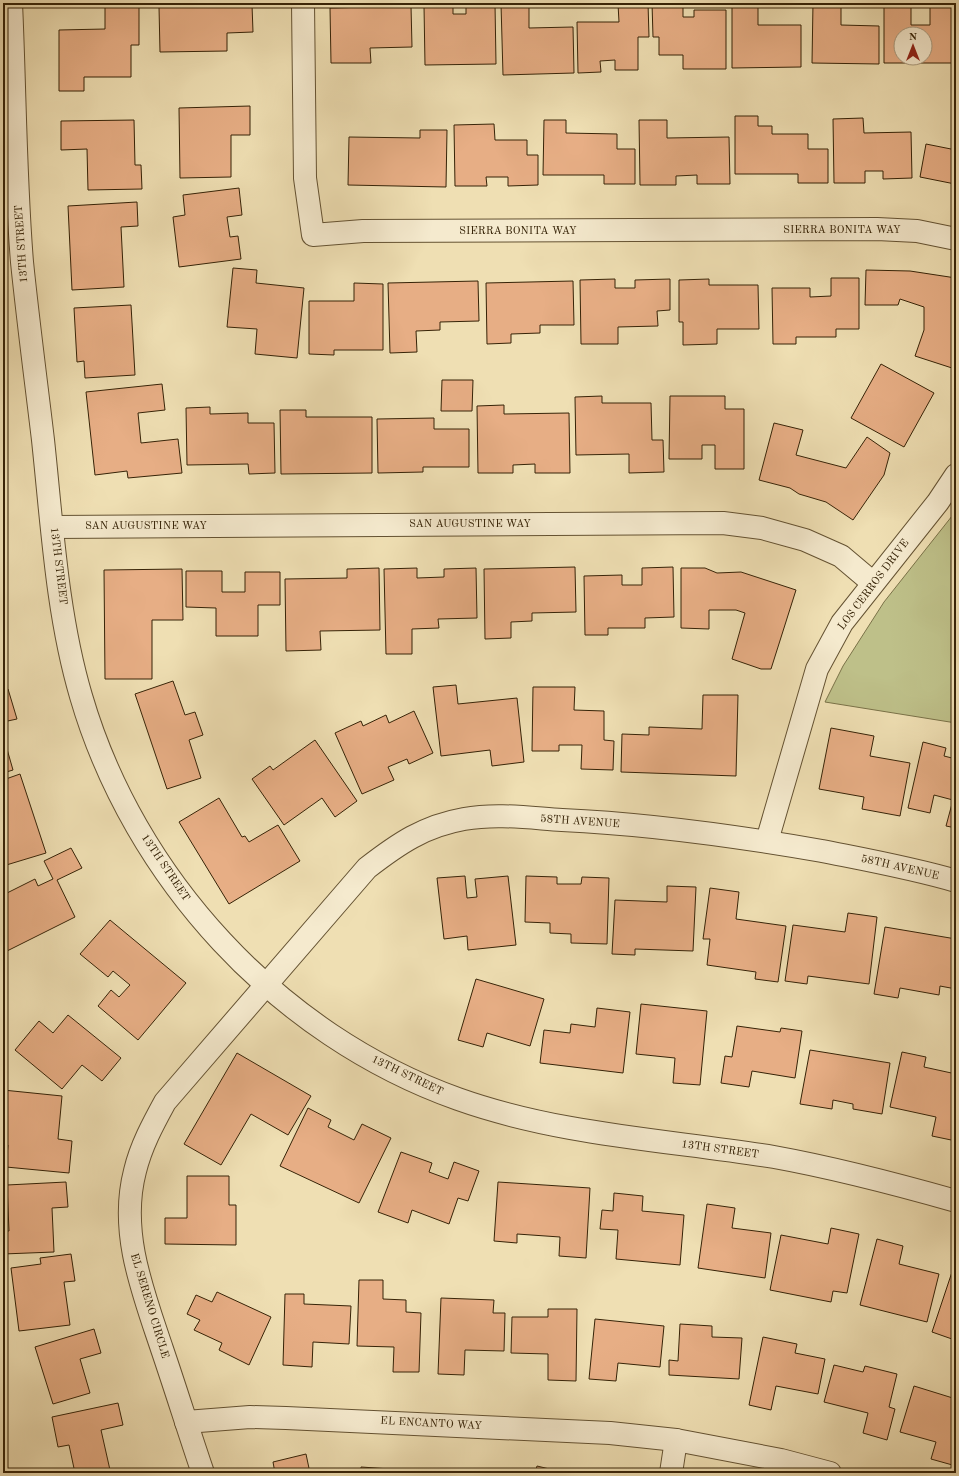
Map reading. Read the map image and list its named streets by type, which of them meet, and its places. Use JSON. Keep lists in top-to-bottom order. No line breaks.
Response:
{"streets":{"street":["SIERRA BONITA WAY","13TH STREET","SAN AUGUSTINE WAY","LOS CERROS DRIVE","58TH AVENUE","EL SERENO CIRCLE","EL ENCANTO WAY"]},"crossings":[["13TH STREET","SAN AUGUSTINE WAY"],["13TH STREET","58TH AVENUE"],["13TH STREET","EL SERENO CIRCLE"],["SAN AUGUSTINE WAY","LOS CERROS DRIVE"],["LOS CERROS DRIVE","58TH AVENUE"],["58TH AVENUE","EL SERENO CIRCLE"],["EL SERENO CIRCLE","EL ENCANTO WAY"]],"north":"top"}
